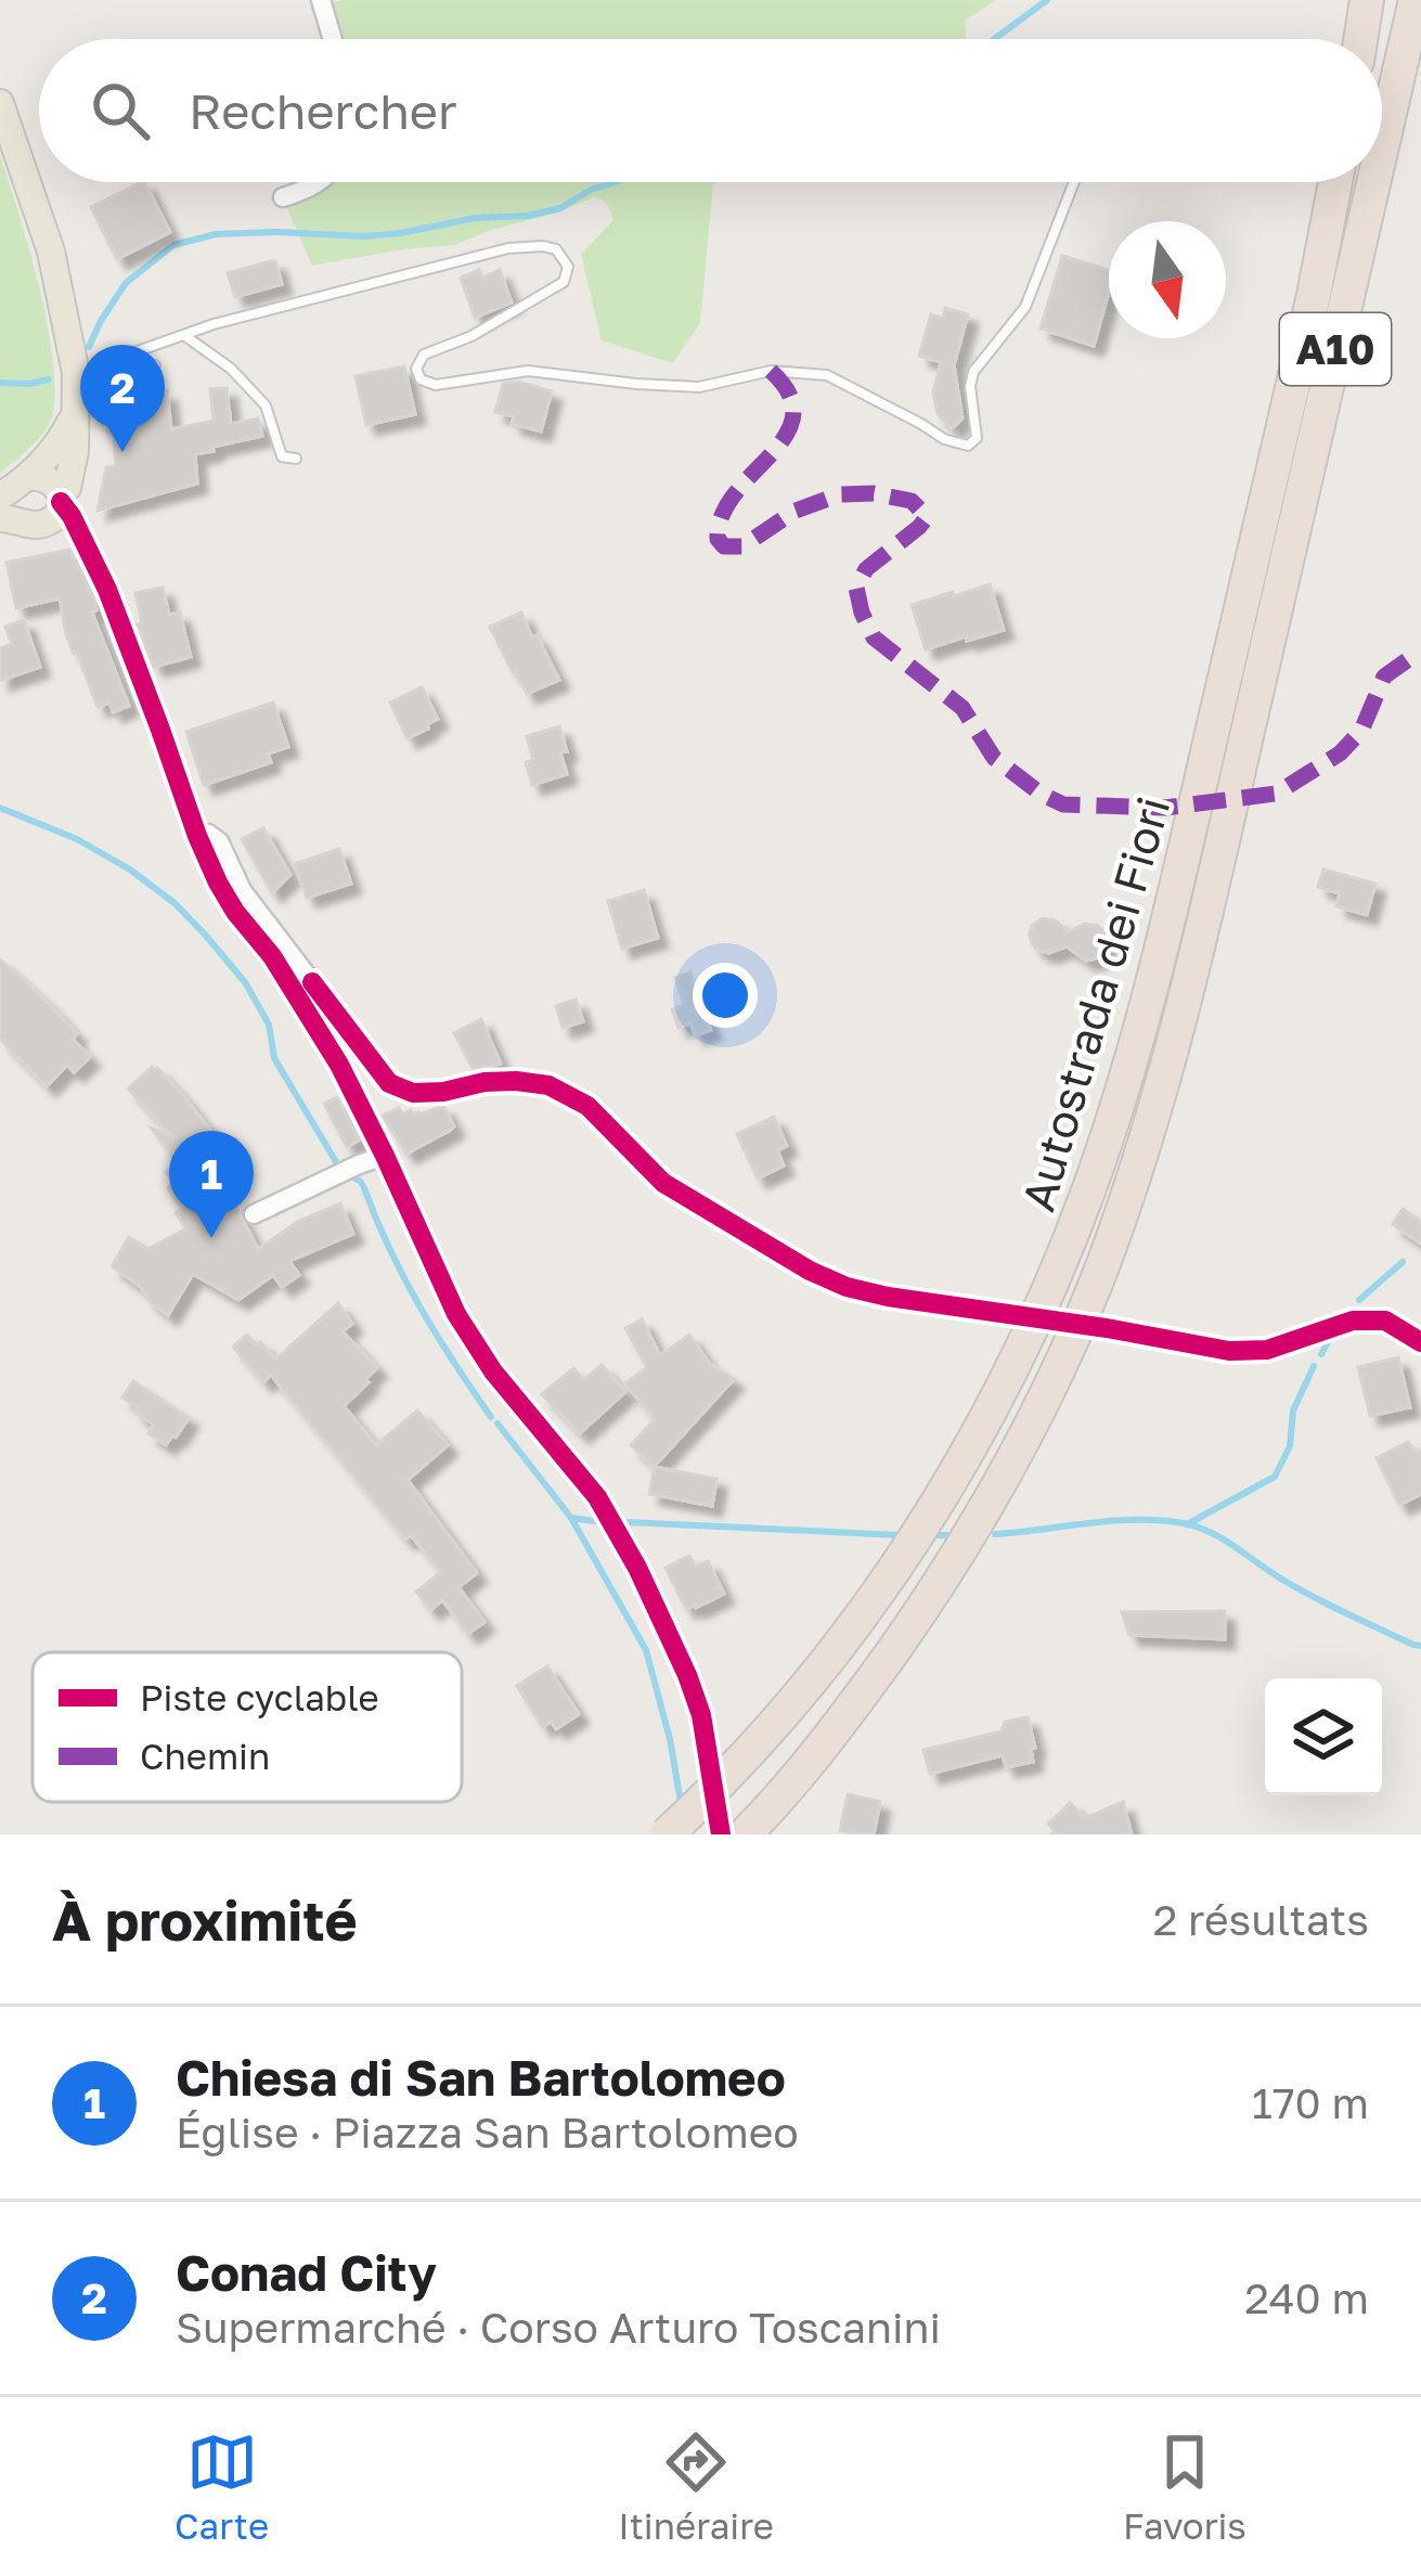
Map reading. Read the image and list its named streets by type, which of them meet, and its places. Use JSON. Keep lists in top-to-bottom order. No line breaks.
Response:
{"streets":{"highway":["A10","Autostrada dei Fiori"]},"legend":["Piste cyclable","Chemin"],"north":"bottom","page":{"search":"Rechercher","pins":["2","1"],"heading":["À proximité","2 résultats"],"list":[{"mark":"1","name":"Chiesa di San Bartolomeo","note":"Église · Piazza San Bartolomeo","value":"170 m"},{"mark":"2","name":"Conad City","note":"Supermarché · Corso Arturo Toscanini","value":"240 m"}],"nav":["Carte","Itinéraire","Favoris"]}}
